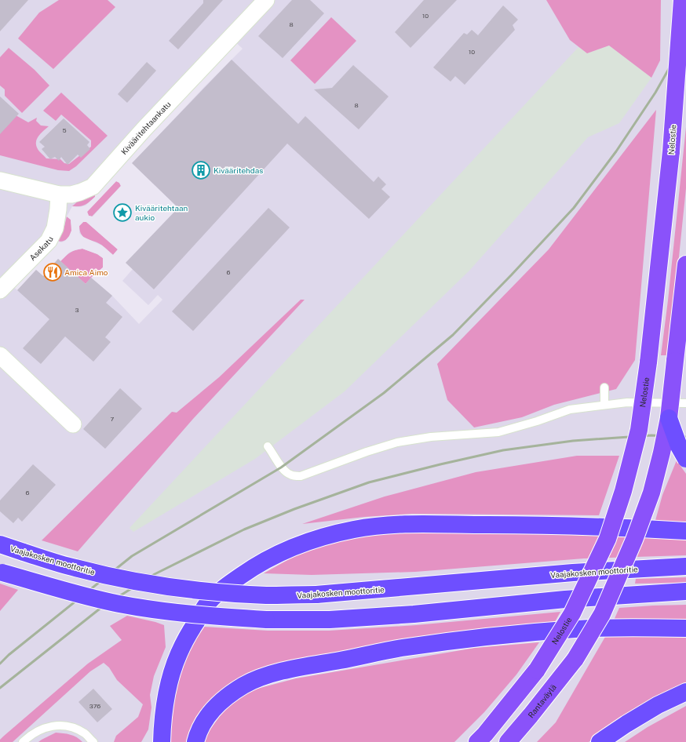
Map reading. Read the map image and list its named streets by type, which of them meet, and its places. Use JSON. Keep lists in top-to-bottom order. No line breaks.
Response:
{"streets":{"highway":["Nelostie","Vaajakosken moottoritie","Rantaväylä"],"street":["Kivääritehtaankatu","Asekatu"]},"crossings":[["Kivääritehtaankatu","Asekatu"]],"places":{"building":["Kivääritehdas"],"place":["Kivääritehtaan aukio"],"restaurant":["Amica Aimo"]},"house_numbers":["10","8","10","8","5","6","3","7","6","376"]}
